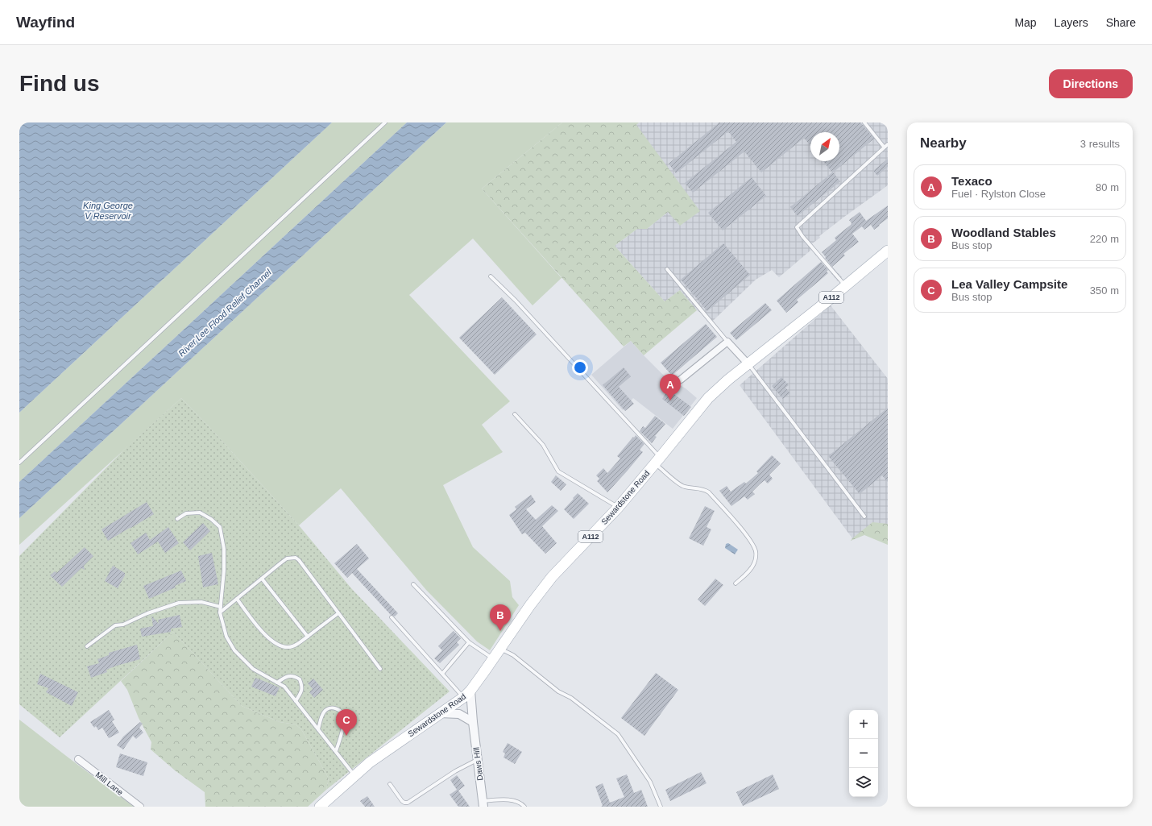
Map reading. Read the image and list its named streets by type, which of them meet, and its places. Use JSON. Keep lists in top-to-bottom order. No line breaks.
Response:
{"streets":{"main road":["A112","Sewardstone Road"],"street":["Daws Hill","Mill Lane"]},"crossings":[["Sewardstone Road","Daws Hill"]],"water":["King George V Reservoir","River Lee Flood Relief Channel"],"north":"top right","page":{"header":"Wayfind","nav":["Map","Layers","Share"],"buttons":"Directions","title":"Find us","heading":["Nearby","3 results"],"list":[{"mark":"A","name":"Texaco","note":"Fuel · Rylston Close","value":"80 m"},{"mark":"B","name":"Woodland Stables","note":"Bus stop","value":"220 m"},{"mark":"C","name":"Lea Valley Campsite","note":"Bus stop","value":"350 m"}],"pins":["A","B","C"],"map_buttons":["+","−"]}}
